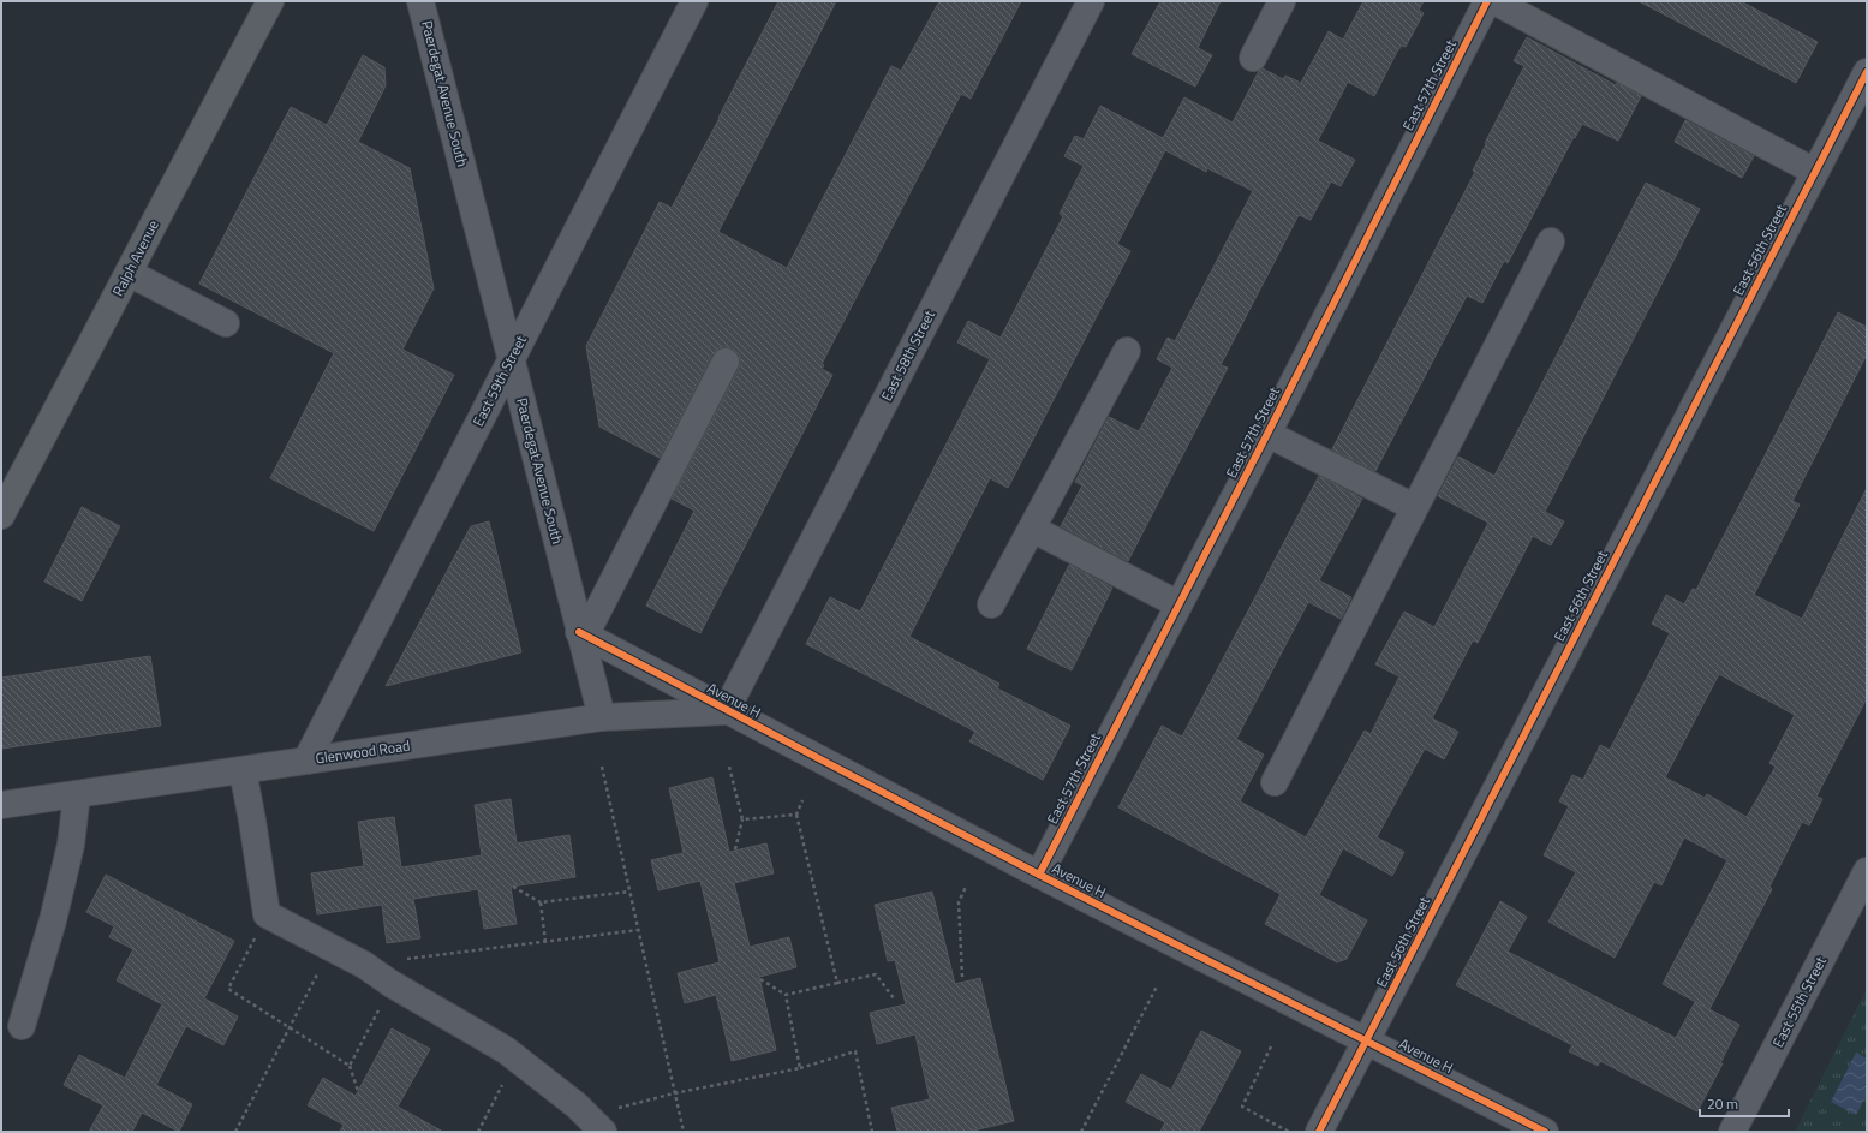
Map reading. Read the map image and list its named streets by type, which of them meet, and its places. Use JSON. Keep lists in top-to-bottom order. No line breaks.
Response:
{"streets":{"main road":["Ralph Avenue"],"street":["East 57th Street","Paerdegat Avenue South","East 56th Street","East 58th Street","East 59th Street","Avenue H","Glenwood Road","East 55th Street"]},"crossings":[["East 57th Street","Avenue H"],["Paerdegat Avenue South","East 59th Street"],["Paerdegat Avenue South","Avenue H"],["Paerdegat Avenue South","Glenwood Road"],["East 56th Street","Avenue H"],["East 58th Street","Avenue H"],["East 58th Street","Glenwood Road"],["East 59th Street","Glenwood Road"],["Avenue H","Glenwood Road"]],"scale_bar":"20 m"}
